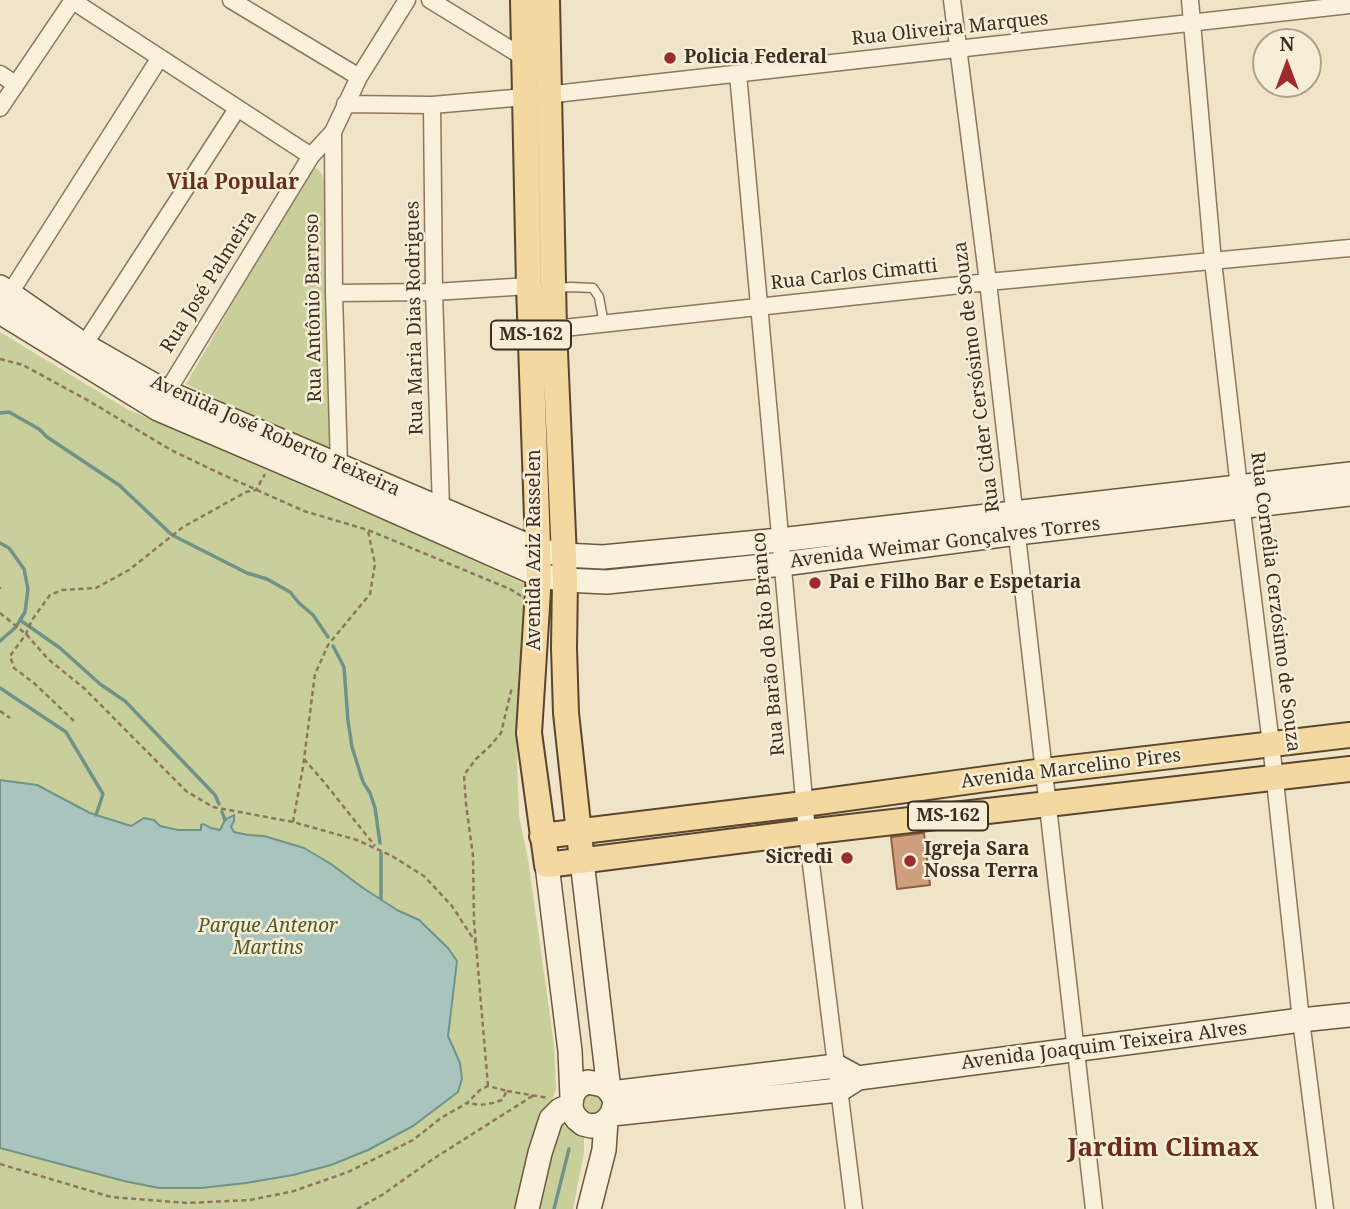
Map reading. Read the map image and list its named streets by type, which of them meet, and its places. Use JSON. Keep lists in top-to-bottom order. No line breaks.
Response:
{"streets":{"main road":["MS-162","Avenida José Roberto Teixeira","Avenida Weimar Gonçalves Torres","Avenida Aziz Rasselen","Avenida Marcelino Pires","Avenida Joaquim Teixeira Alves"],"street":["Rua Oliveira Marques","Rua Carlos Cimatti","Rua José Palmeira","Rua Antônio Barroso","Rua Maria Dias Rodrigues","Rua Cider Cersósimo de Souza","Rua Cornélia Cerzósimo de Souza","Rua Barão do Rio Branco"]},"crossings":[["Rua Oliveira Marques","Rua José Palmeira"],["Rua Oliveira Marques","Rua Maria Dias Rodrigues"],["Rua Oliveira Marques","Rua Cider Cersósimo de Souza"],["Rua Oliveira Marques","Avenida Aziz Rasselen"],["Rua Oliveira Marques","Rua Cornélia Cerzósimo de Souza"],["Rua Oliveira Marques","Rua Barão do Rio Branco"],["Rua Carlos Cimatti","Rua Cider Cersósimo de Souza"],["Rua Carlos Cimatti","Avenida Aziz Rasselen"],["Rua Carlos Cimatti","Rua Cornélia Cerzósimo de Souza"],["Rua Carlos Cimatti","Rua Barão do Rio Branco"],["Rua José Palmeira","Rua Antônio Barroso"],["Rua José Palmeira","Avenida José Roberto Teixeira"],["Rua Antônio Barroso","Avenida José Roberto Teixeira"],["Rua Maria Dias Rodrigues","Avenida José Roberto Teixeira"],["Rua Cider Cersósimo de Souza","Avenida Weimar Gonçalves Torres"],["Rua Cider Cersósimo de Souza","Avenida Marcelino Pires"],["Rua Cider Cersósimo de Souza","Avenida Joaquim Teixeira Alves"],["Avenida José Roberto Teixeira","Avenida Weimar Gonçalves Torres"],["Avenida José Roberto Teixeira","Avenida Aziz Rasselen"],["Avenida Weimar Gonçalves Torres","Avenida Aziz Rasselen"],["Avenida Weimar Gonçalves Torres","Rua Cornélia Cerzósimo de Souza"],["Avenida Weimar Gonçalves Torres","Rua Barão do Rio Branco"],["Avenida Aziz Rasselen","Avenida Marcelino Pires"],["Avenida Aziz Rasselen","Avenida Joaquim Teixeira Alves"],["Rua Cornélia Cerzósimo de Souza","Avenida Marcelino Pires"],["Rua Cornélia Cerzósimo de Souza","Avenida Joaquim Teixeira Alves"],["Rua Barão do Rio Branco","Avenida Marcelino Pires"]],"districts":["Vila Popular","Jardim Climax"],"parks":["Parque Antenor Martins"],"places":["Policia Federal","Pai e Filho Bar e Espetaria","Sicredi","Igreja Sara Nossa Terra"],"north":"top"}
